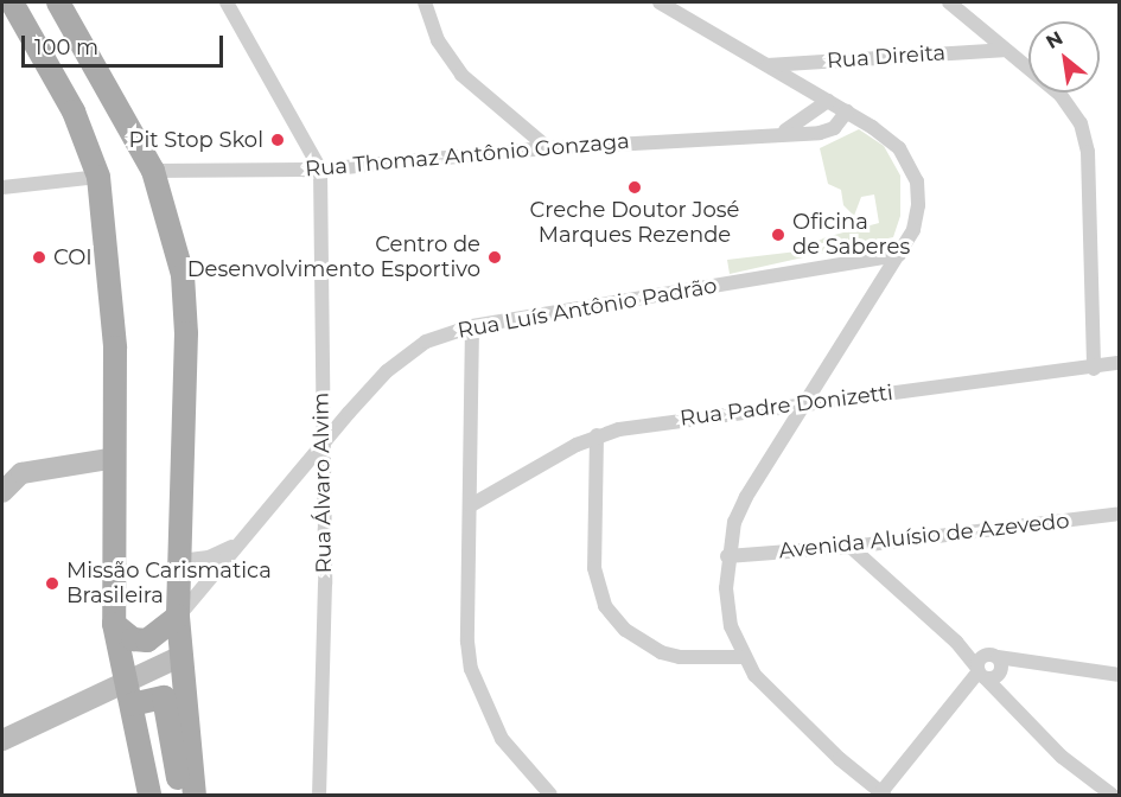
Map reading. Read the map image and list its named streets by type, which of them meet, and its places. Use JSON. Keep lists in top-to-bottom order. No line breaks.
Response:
{"streets":{"street":["Rua Direita","Rua Thomaz Antônio Gonzaga","Rua Luís Antônio Padrão","Rua Padre Donizetti","Rua Álvaro Alvim","Avenida Aluísio de Azevedo"]},"crossings":[["Rua Thomaz Antônio Gonzaga","Rua Álvaro Alvim"],["Rua Luís Antônio Padrão","Rua Álvaro Alvim"]],"places":["Pit Stop Skol","Creche Doutor José Marques Rezende","Oficina de Saberes","COI","Centro de Desenvolvimento Esportivo","Missão Carismatica Brasileira"],"scale_bar":"100 m","north":"top left"}
